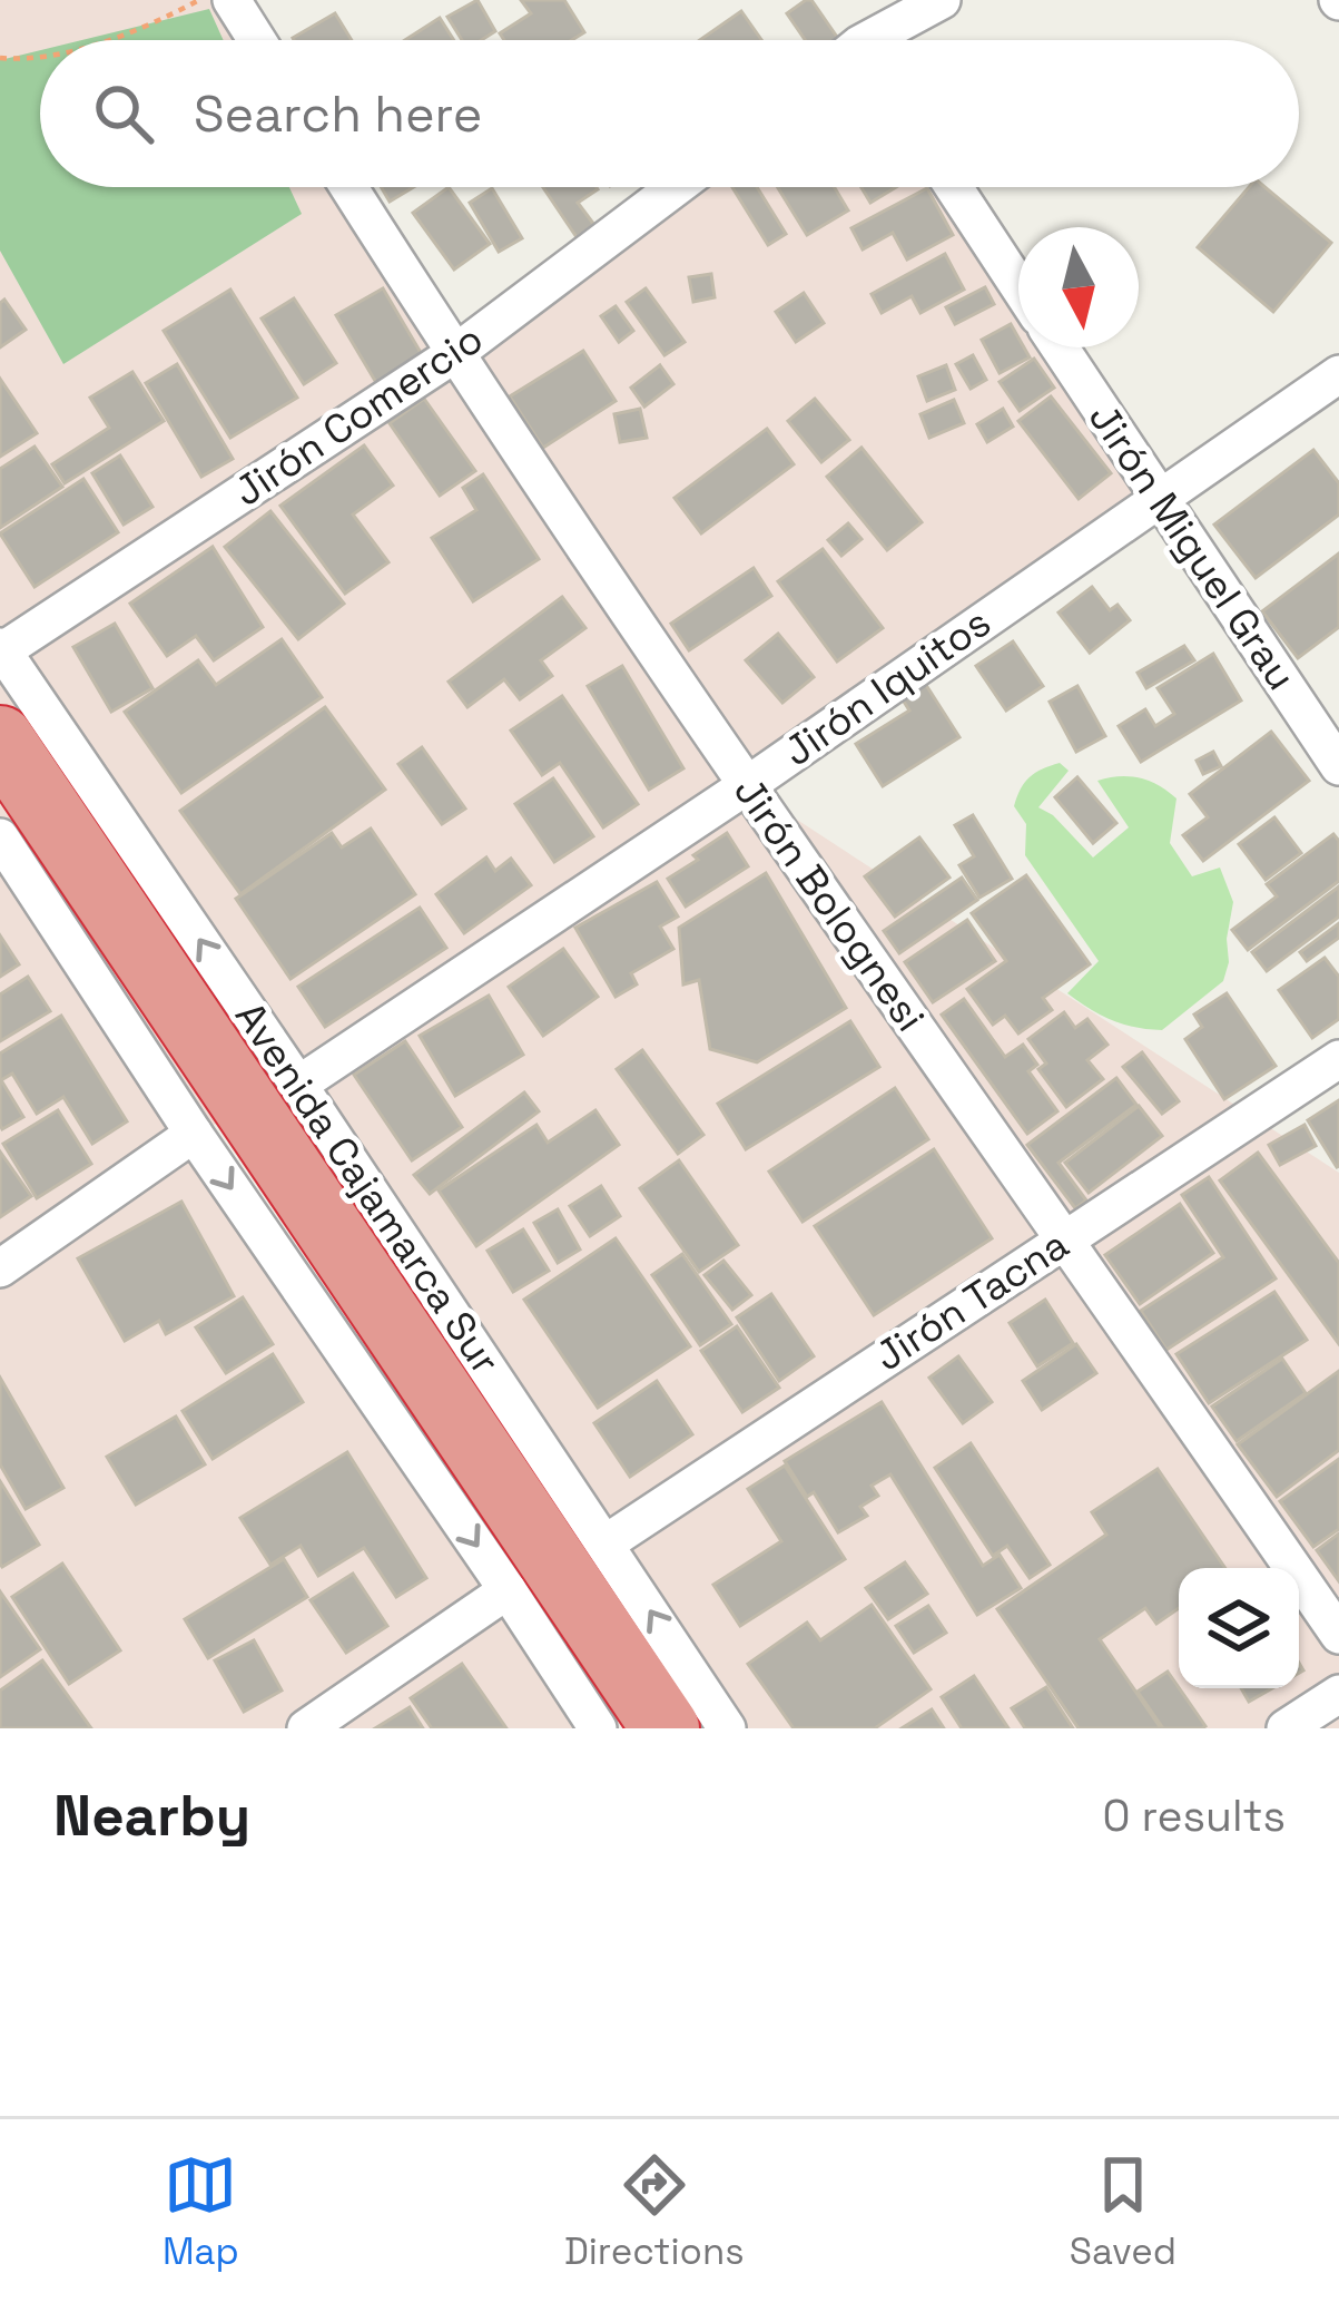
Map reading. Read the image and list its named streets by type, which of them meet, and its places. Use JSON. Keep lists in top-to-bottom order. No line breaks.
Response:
{"streets":{"street":["Jirón Comercio","Jirón Miguel Grau","Jirón Iquitos","Jirón Bolognesi","Avenida Cajamarca Sur","Jirón Tacna"]},"crossings":[["Jirón Comercio","Jirón Bolognesi"],["Jirón Comercio","Avenida Cajamarca Sur"],["Jirón Miguel Grau","Jirón Iquitos"],["Jirón Iquitos","Jirón Bolognesi"],["Jirón Iquitos","Avenida Cajamarca Sur"],["Jirón Bolognesi","Jirón Tacna"],["Avenida Cajamarca Sur","Jirón Tacna"]],"north":"bottom","page":{"search":"Search here","heading":["Nearby","0 results"],"nav":["Map","Directions","Saved"]}}
